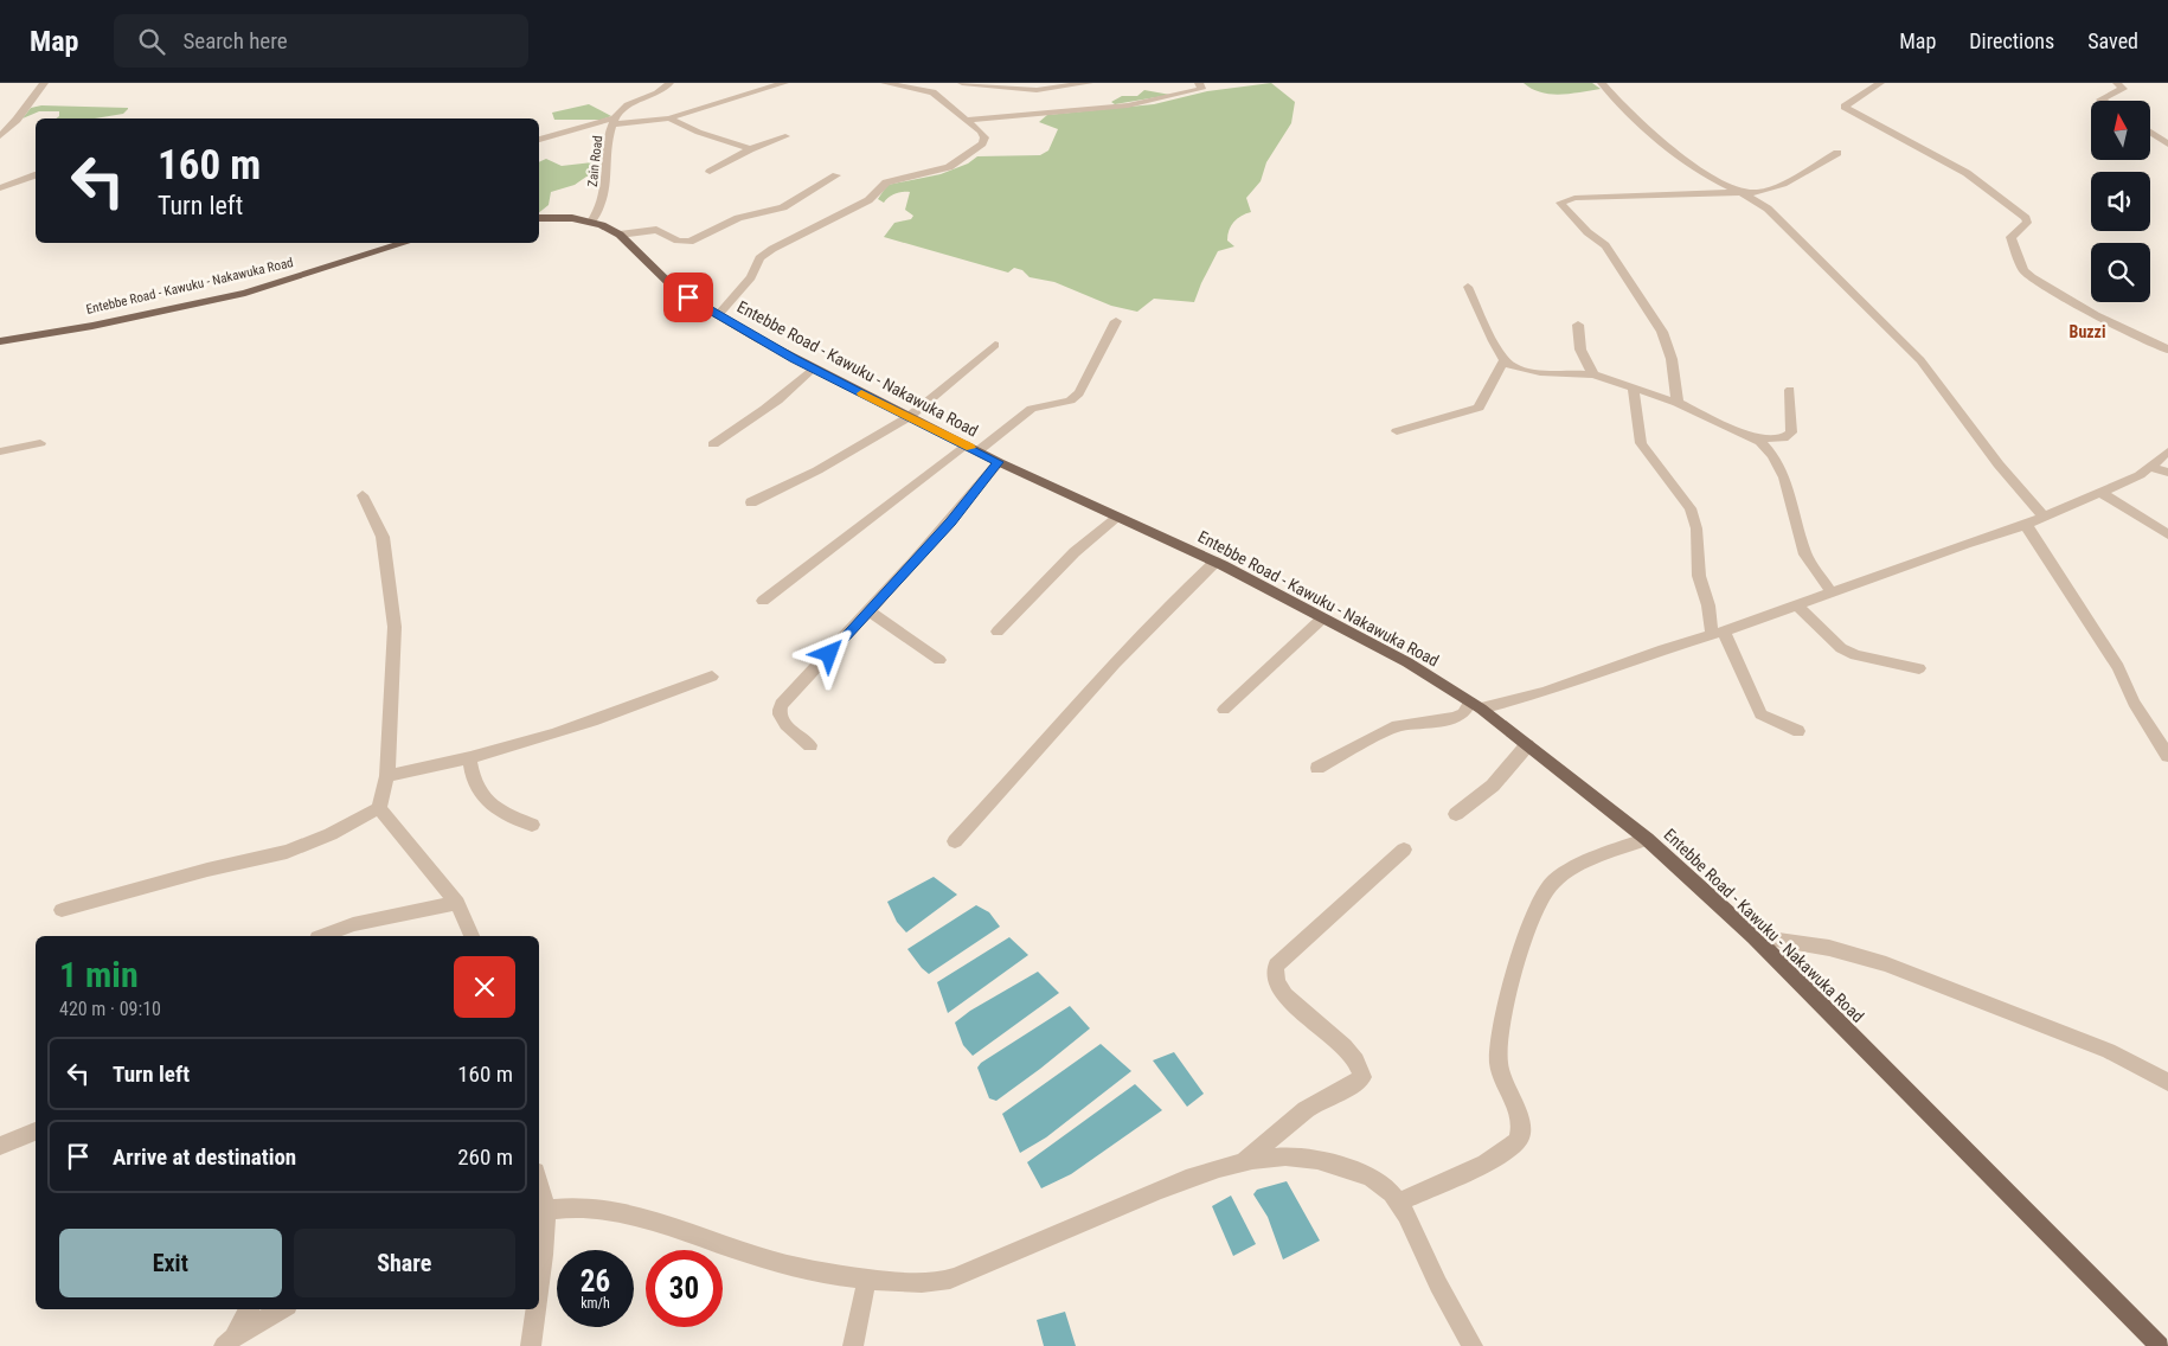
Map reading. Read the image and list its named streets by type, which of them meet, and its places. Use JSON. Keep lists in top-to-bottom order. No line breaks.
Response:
{"streets":{"main road":["Entebbe Road - Kawuku - Nakawuka Road"],"street":["Zain Road"]},"crossings":[["Zain Road","Entebbe Road - Kawuku - Nakawuka Road"]],"districts":["Buzzi"],"north":"top","page":{"header":"Map","search":"Search here","nav":["Map","Directions","Saved"],"turn":["160 m","Turn left"],"heading":["1 min","420 m · 09:10"],"list":[{"name":"Turn left","value":"160 m"},{"name":"Arrive at destination","value":"260 m"}],"buttons":["Exit","Share"],"speed":"26 km/h","limit":"30"}}
